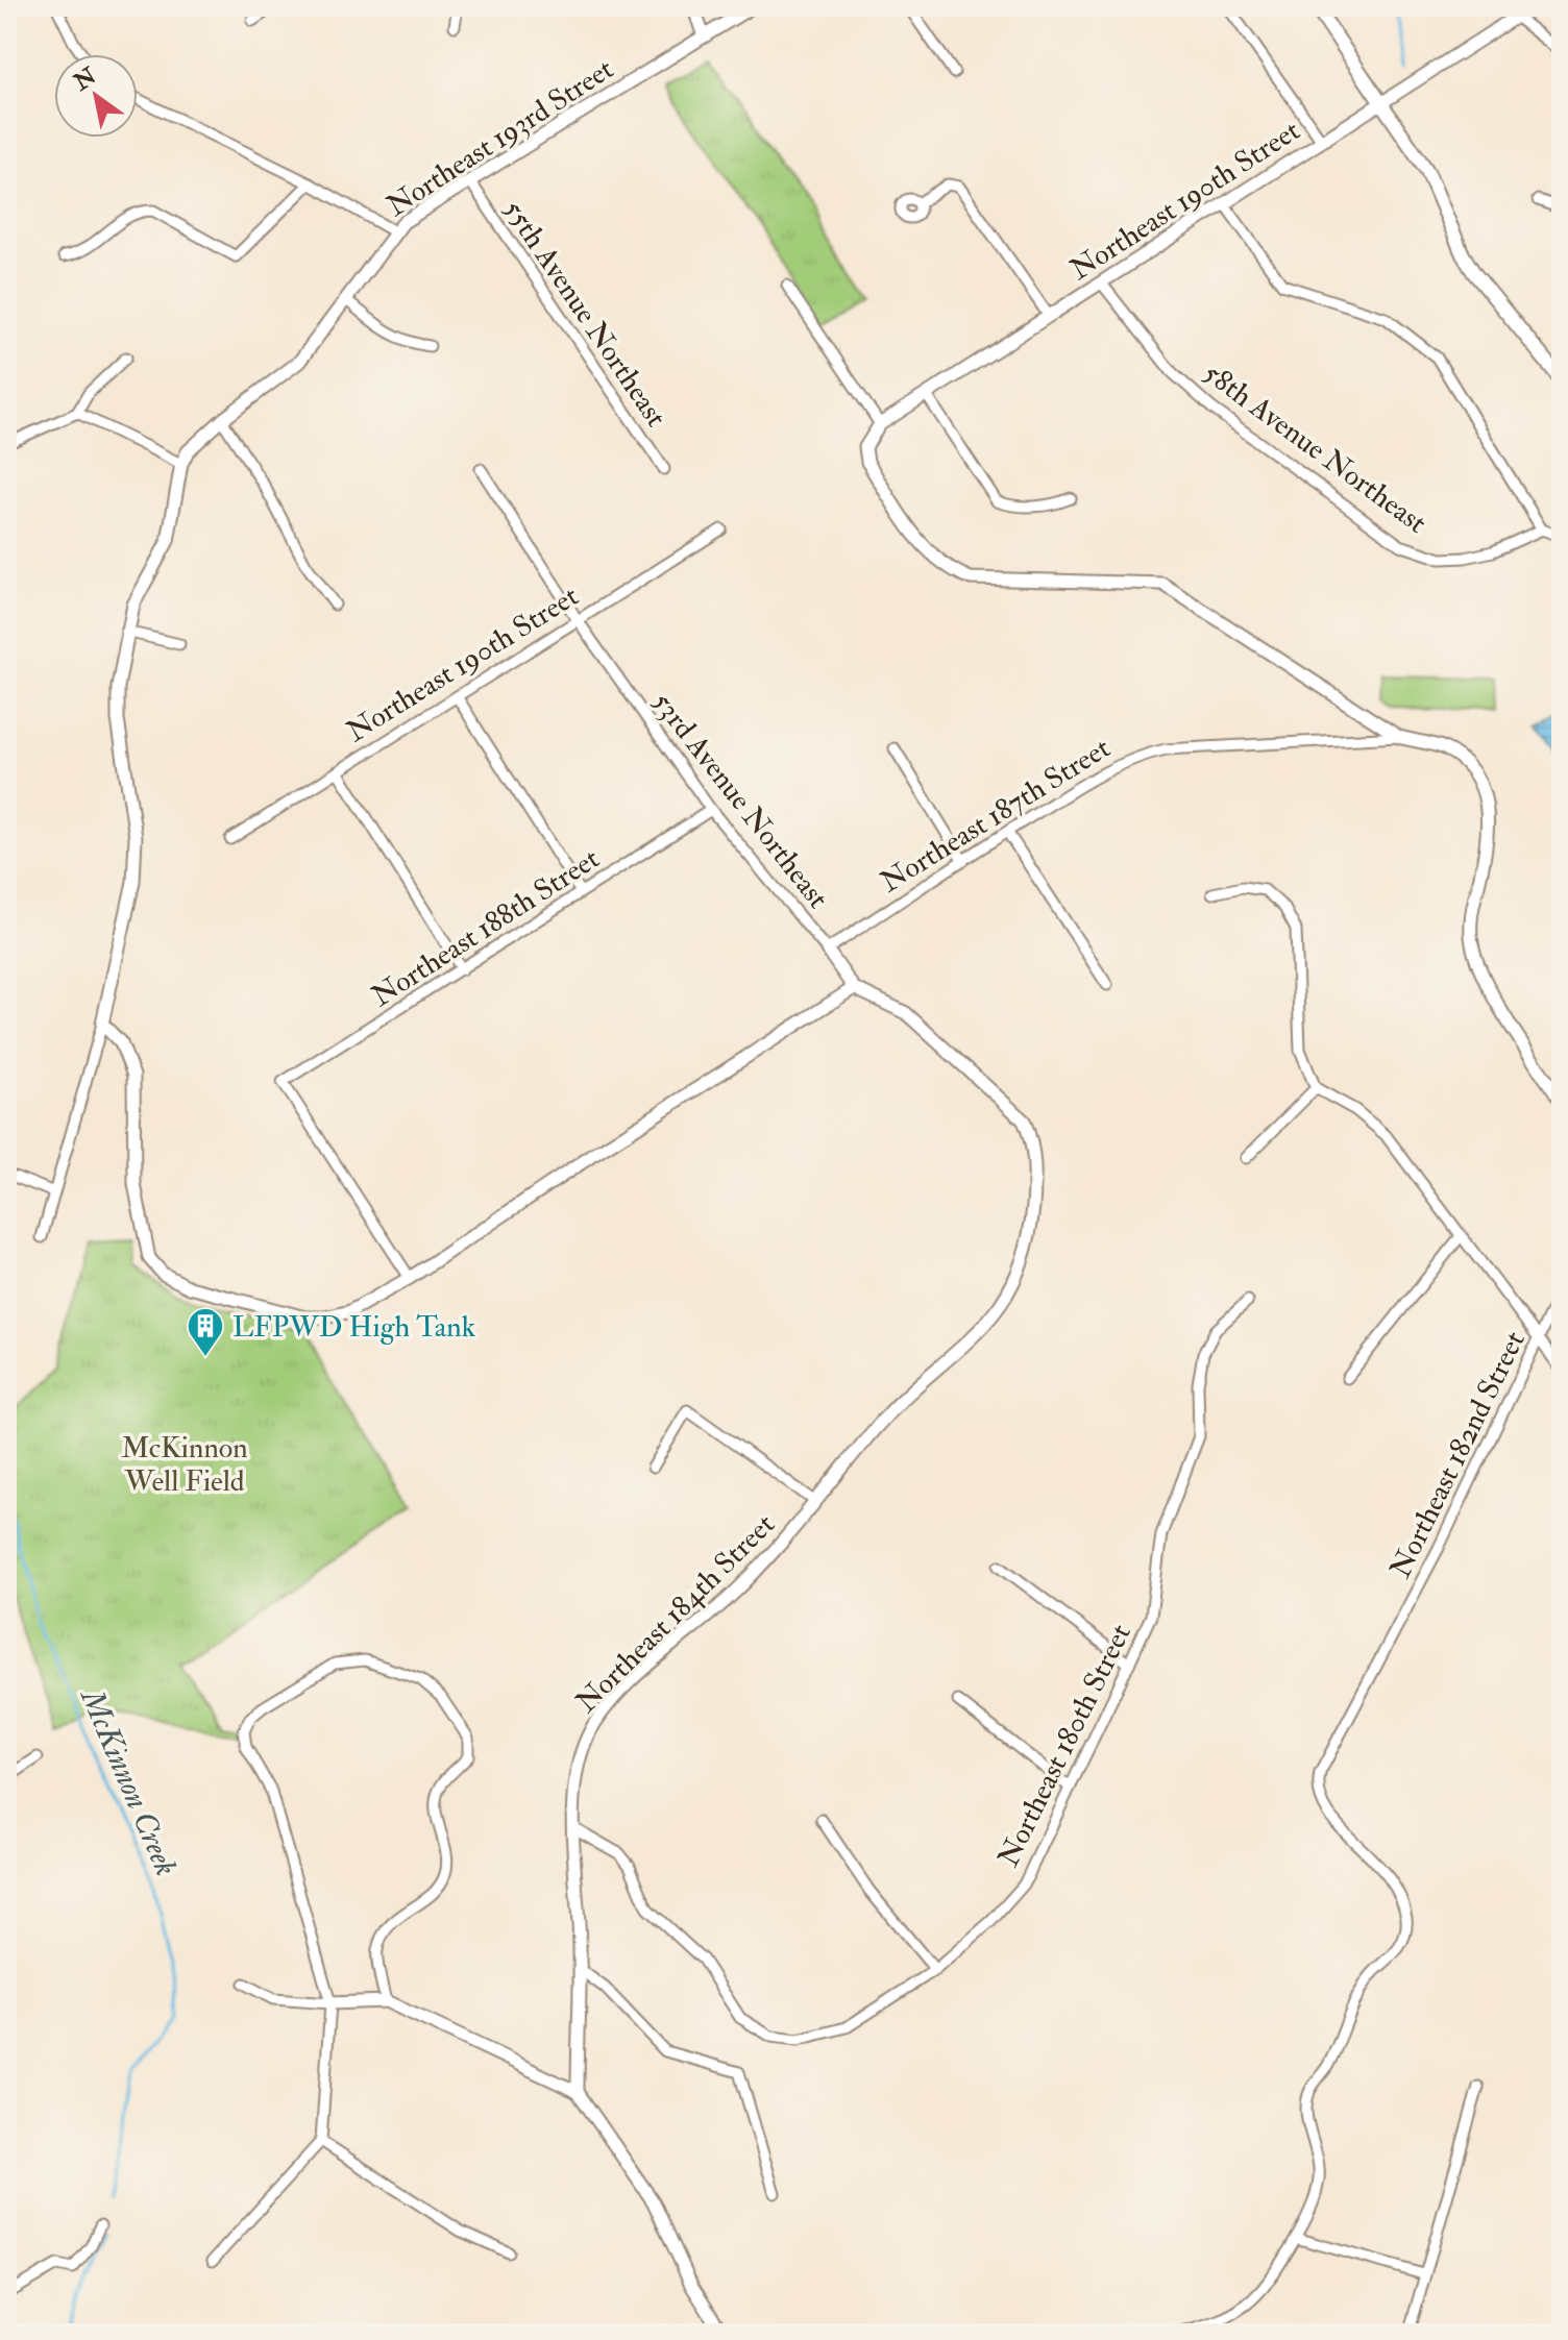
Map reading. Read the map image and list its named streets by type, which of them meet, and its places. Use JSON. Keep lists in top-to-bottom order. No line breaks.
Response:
{"streets":{"street":["Northeast 193rd Street","Northeast 190th Street","55th Avenue Northeast","58th Avenue Northeast","53rd Avenue Northeast","Northeast 187th Street","Northeast 188th Street","Northeast 182nd Street","Northeast 184th Street","Northeast 180th Street"]},"crossings":[["Northeast 193rd Street","55th Avenue Northeast"],["Northeast 190th Street","58th Avenue Northeast"],["Northeast 190th Street","53rd Avenue Northeast"],["53rd Avenue Northeast","Northeast 187th Street"],["53rd Avenue Northeast","Northeast 188th Street"],["53rd Avenue Northeast","Northeast 184th Street"],["Northeast 184th Street","Northeast 180th Street"]],"water":["McKinnon Creek"],"parks":["McKinnon Well Field"],"places":{"building":["LFPWD High Tank"]},"north":"top left"}
